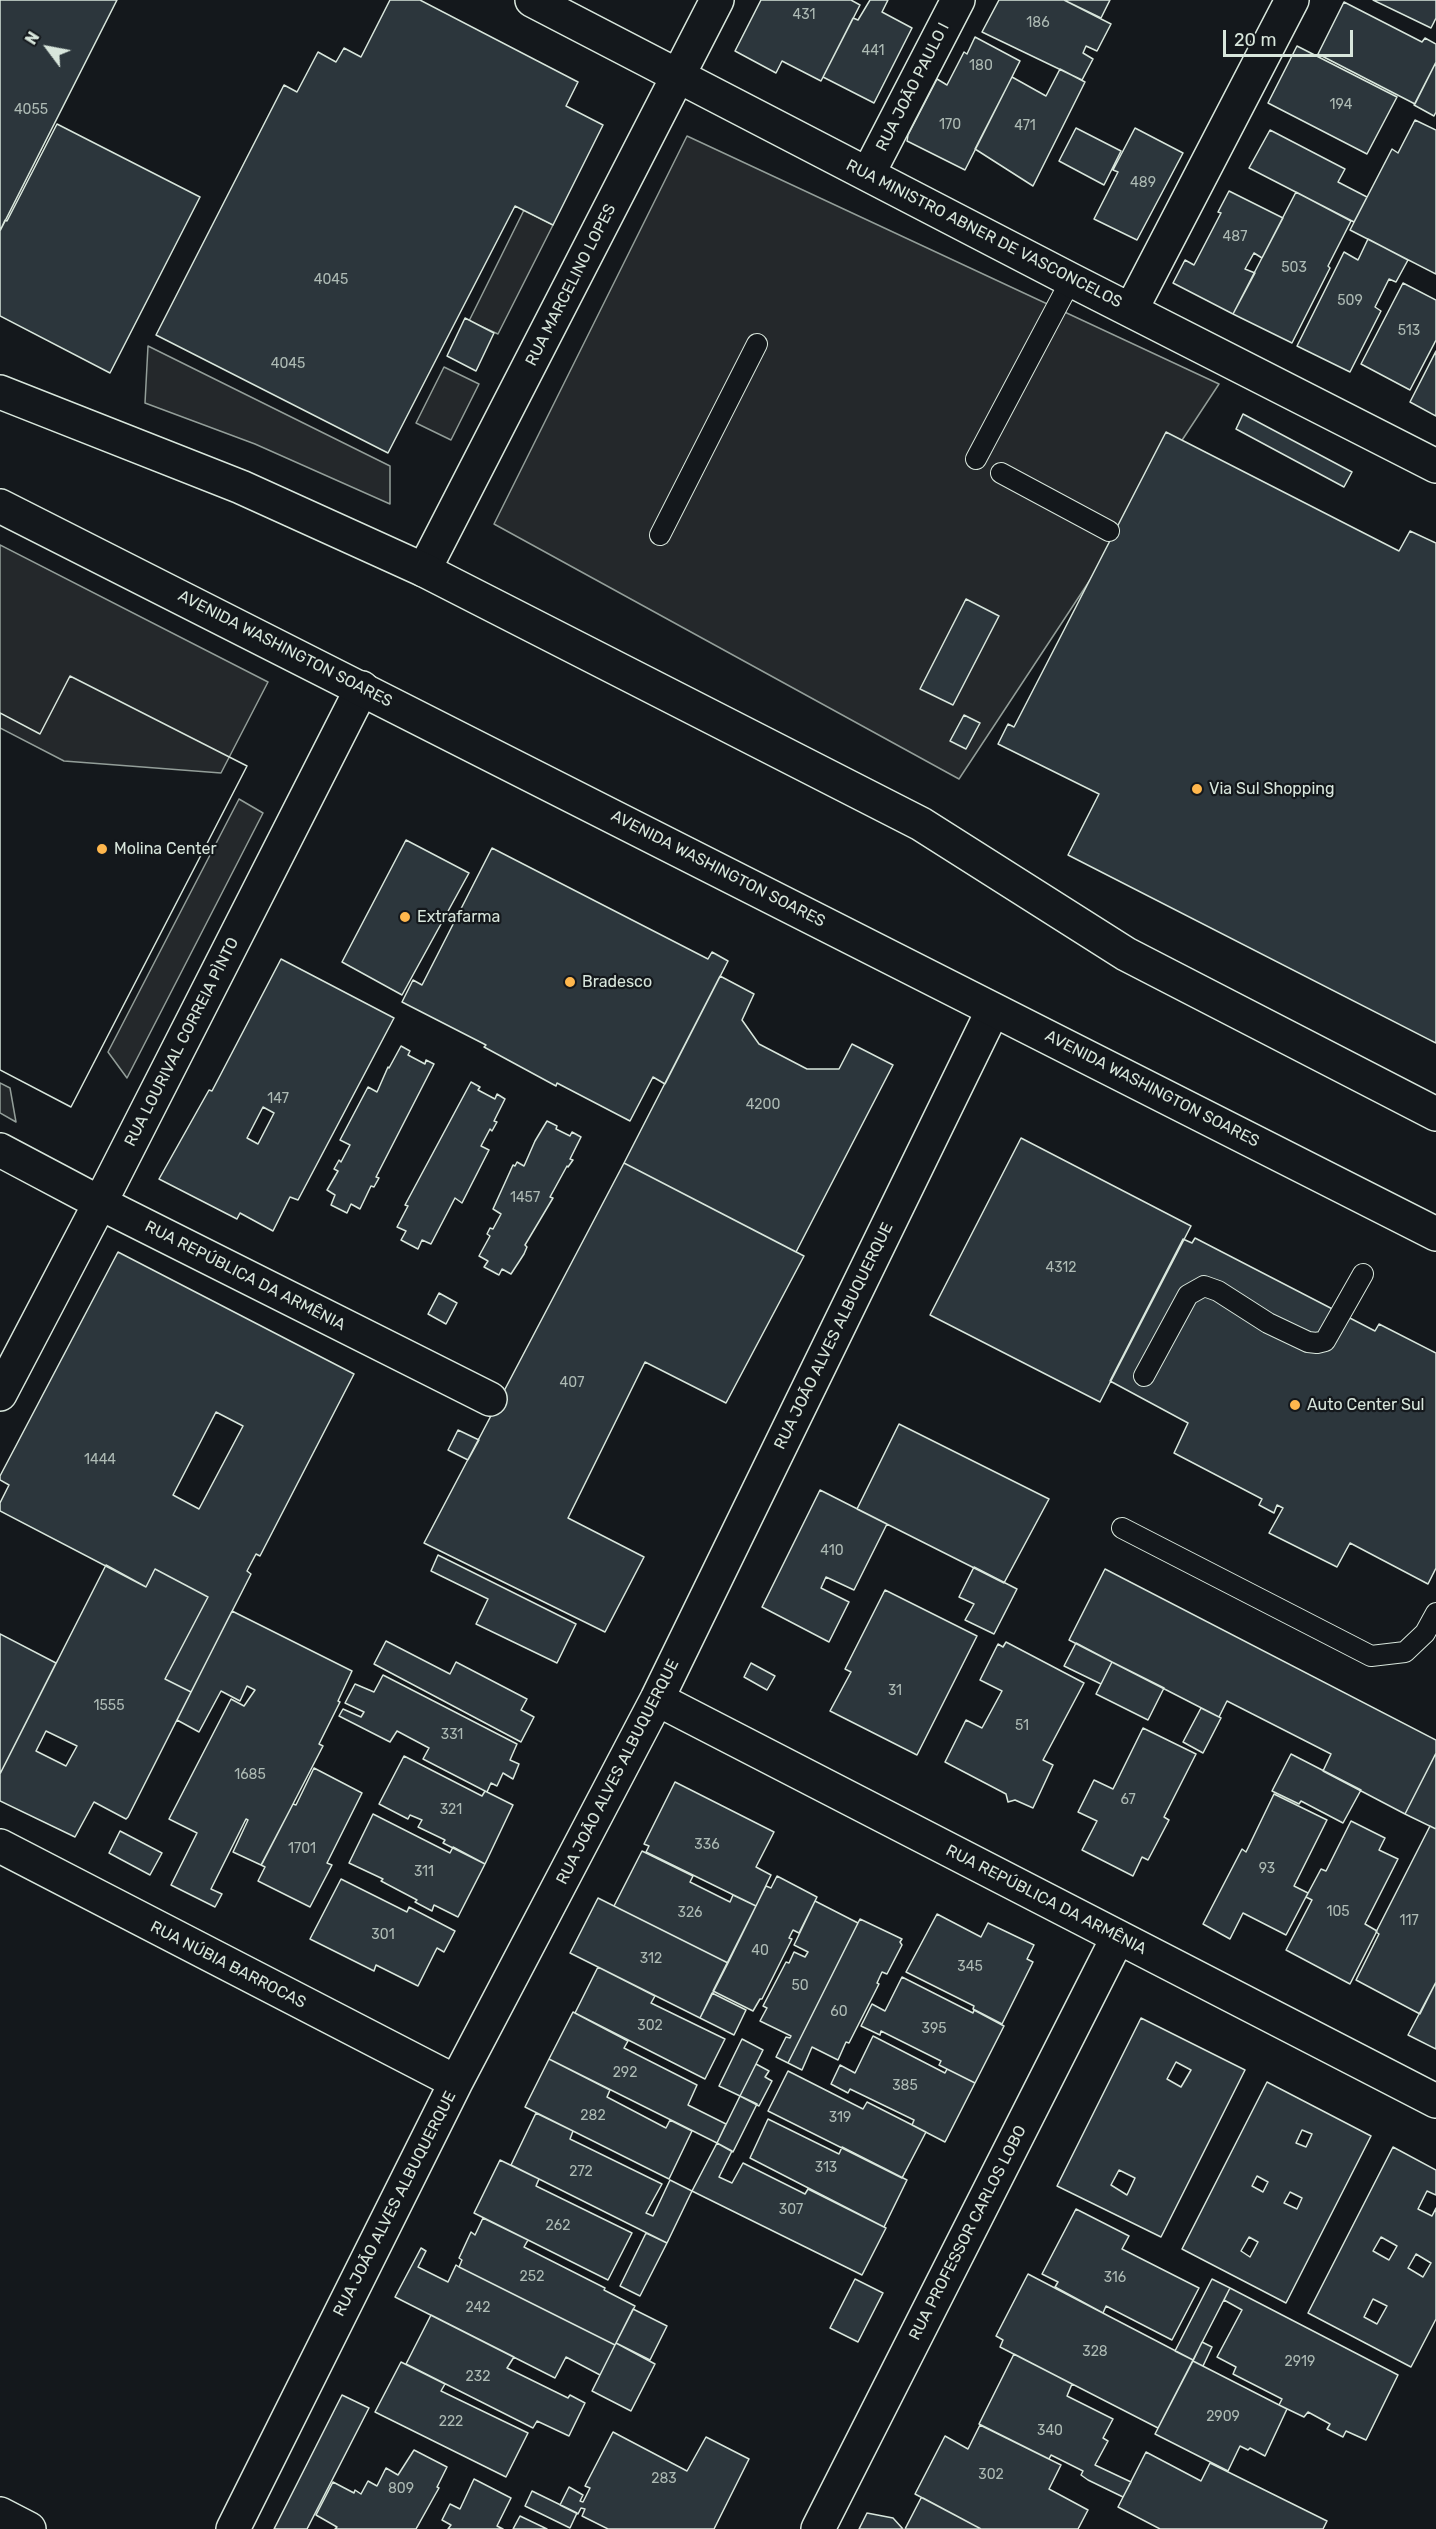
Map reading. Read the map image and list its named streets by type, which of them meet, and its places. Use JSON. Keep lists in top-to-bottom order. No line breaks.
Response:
{"streets":{"main road":["RUA JOÃO PAULO I","RUA MINISTRO ABNER DE VASCONCELOS","RUA MARCELINO LOPES","AVENIDA WASHINGTON SOARES","RUA LOURIVAL CORREIA PÌNTO","RUA REPÚBLICA DA ARMÊNIA","RUA JOÃO ALVES ALBUQUERQUE","RUA NÚBIA BARROCAS","RUA PROFESSOR CARLOS LOBO"]},"crossings":[["RUA JOÃO PAULO I","RUA MINISTRO ABNER DE VASCONCELOS"],["RUA MINISTRO ABNER DE VASCONCELOS","RUA MARCELINO LOPES"],["AVENIDA WASHINGTON SOARES","RUA LOURIVAL CORREIA PÌNTO"],["AVENIDA WASHINGTON SOARES","RUA JOÃO ALVES ALBUQUERQUE"],["RUA LOURIVAL CORREIA PÌNTO","RUA REPÚBLICA DA ARMÊNIA"],["RUA REPÚBLICA DA ARMÊNIA","RUA JOÃO ALVES ALBUQUERQUE"],["RUA REPÚBLICA DA ARMÊNIA","RUA PROFESSOR CARLOS LOBO"],["RUA JOÃO ALVES ALBUQUERQUE","RUA NÚBIA BARROCAS"]],"places":["Via Sul Shopping","Molina Center","Extrafarma","Bradesco","Auto Center Sul"],"house_numbers":["431","186","441","180","194","4055","170","471","489","487","503","4045","509","513","4045","147","4200","1457","4312","407","1444","410","31","1555","51","331","1685","67","321","336","1701","93","311","105","326","117","301","40","312","345","50","60","302","395","292","385","282","319","313","272","307","262","252","316","242","328","2919","232","2909","222","340","302","283","809"],"scale_bar":"20 m","north":"top left"}
